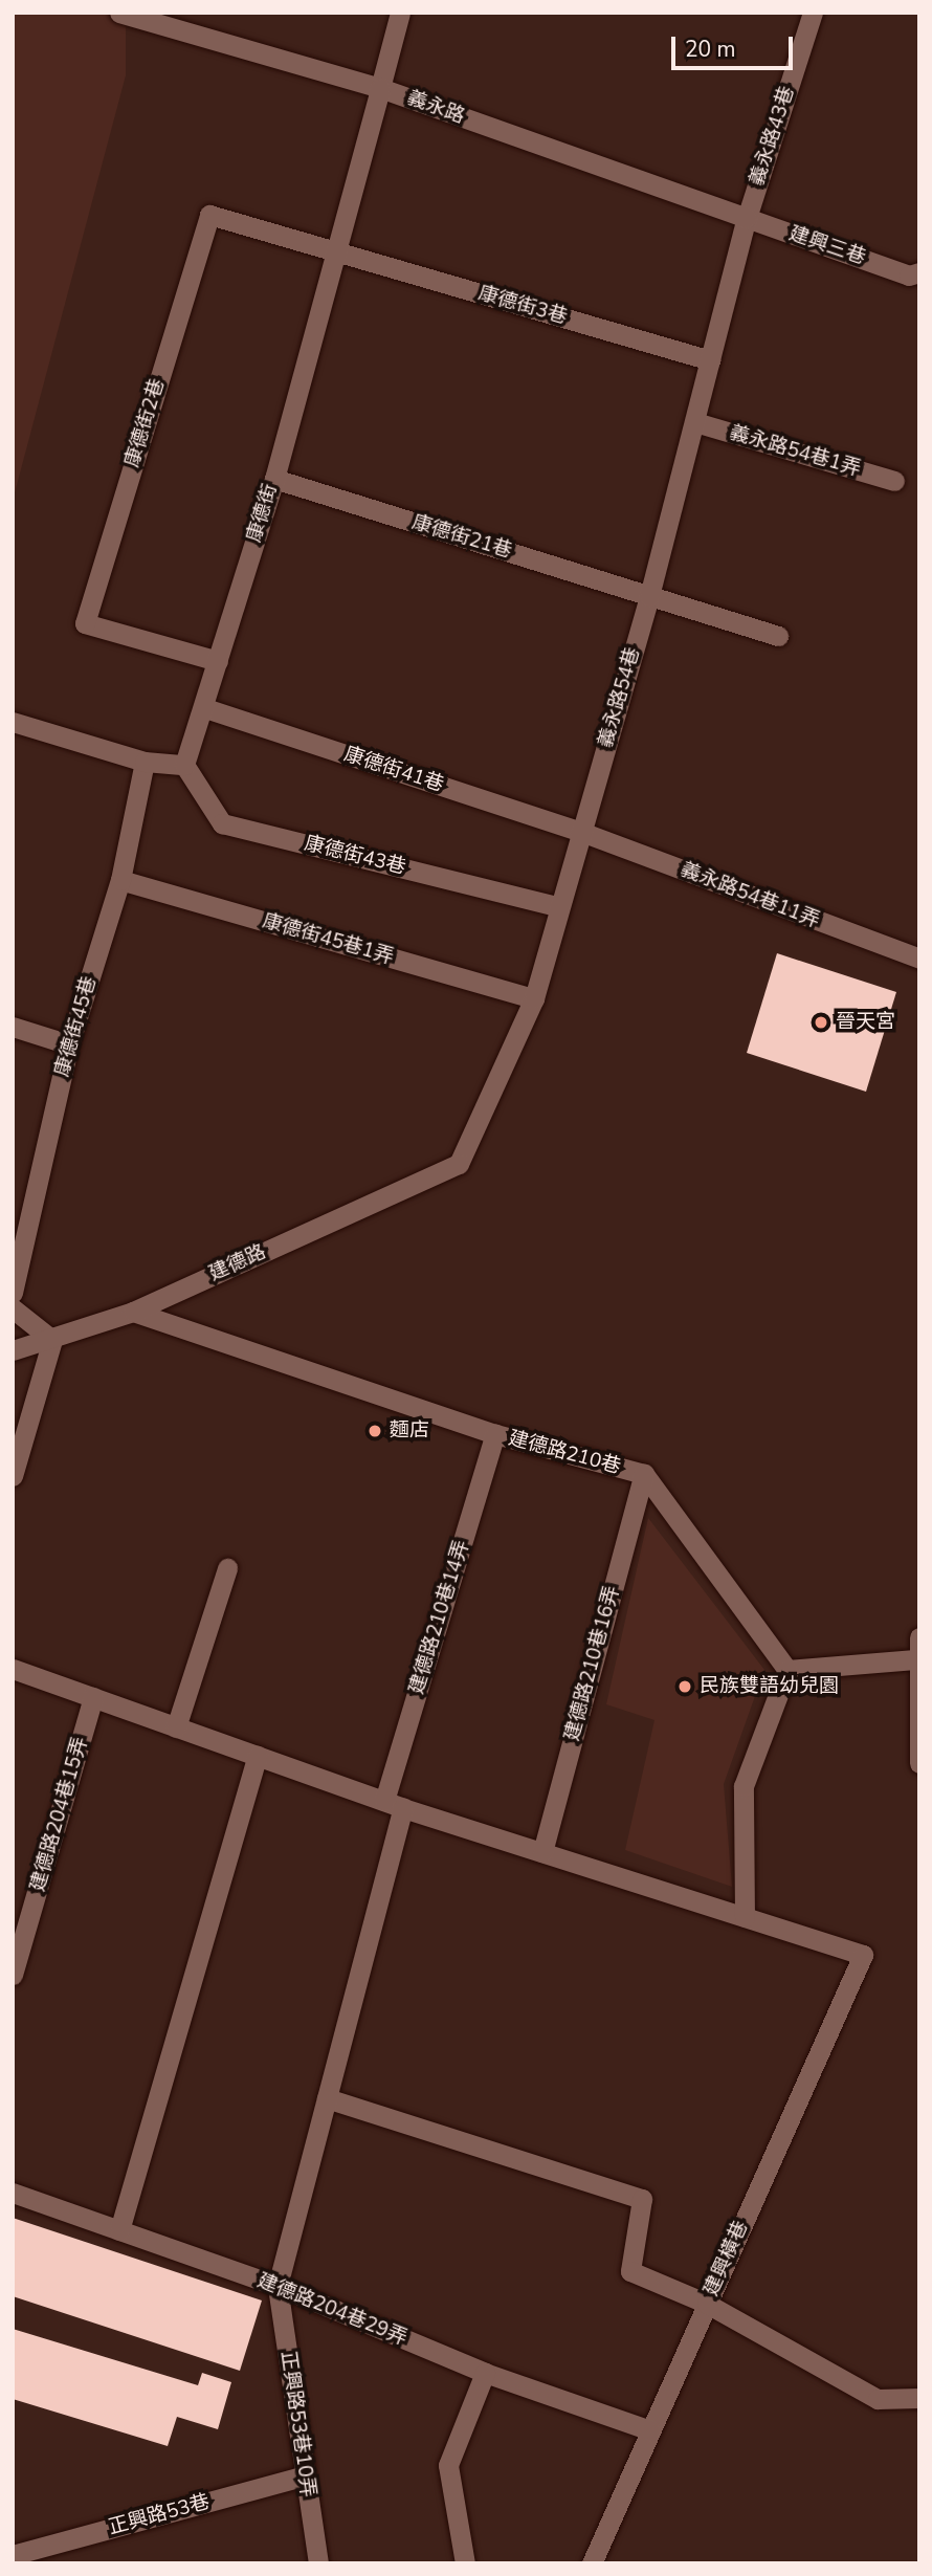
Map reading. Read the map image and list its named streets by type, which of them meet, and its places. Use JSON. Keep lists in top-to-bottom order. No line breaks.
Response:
{"streets":{"street":["義永路","義永路43巷","建興三巷","康德街3巷","康德街2巷","義永路54巷1弄","康德街","康德街21巷","義永路54巷","康德街41巷","康德街43巷","義永路54巷11弄","康德街45巷1弄","康德街45巷","建德路","建德路210巷","建德路210巷14弄","建德路210巷16弄","建德路204巷15弄","建興橫巷","建德路204巷29弄","正興路53巷10弄","正興路53巷"]},"crossings":[["義永路","義永路43巷"],["義永路","建興三巷"],["義永路","康德街"],["義永路","義永路54巷"],["義永路43巷","建興三巷"],["義永路43巷","義永路54巷"],["建興三巷","義永路54巷"],["康德街3巷","康德街2巷"],["康德街3巷","康德街"],["康德街3巷","義永路54巷"],["康德街2巷","康德街"],["義永路54巷1弄","義永路54巷"],["康德街","康德街21巷"],["康德街","康德街41巷"],["康德街","康德街43巷"],["康德街21巷","義永路54巷"],["義永路54巷","康德街41巷"],["義永路54巷","康德街43巷"],["義永路54巷","義永路54巷11弄"],["義永路54巷","康德街45巷1弄"],["義永路54巷","建德路"],["康德街41巷","義永路54巷11弄"],["康德街45巷1弄","康德街45巷"],["建德路","建德路210巷"],["建德路210巷","建德路210巷14弄"],["建德路210巷","建德路210巷16弄"],["建德路210巷14弄","建德路204巷29弄"],["建德路210巷14弄","正興路53巷10弄"],["建興橫巷","建德路204巷29弄"],["建德路204巷29弄","正興路53巷10弄"],["正興路53巷10弄","正興路53巷"]],"places":["晉天宮","麵店","民族雙語幼兒園"],"scale_bar":"20 m"}
